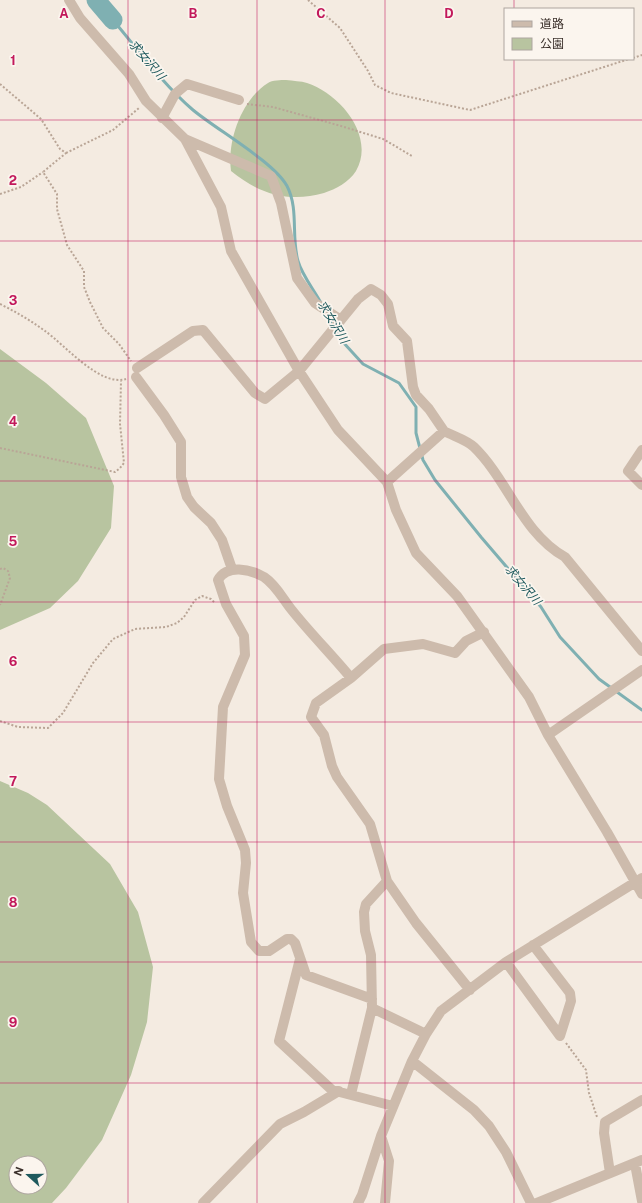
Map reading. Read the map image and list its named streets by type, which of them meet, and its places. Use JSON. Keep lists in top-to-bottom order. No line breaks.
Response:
{"water":["求女沢川"],"legend":["道路","公園"],"north":"left","grid":{"columns":["A","B","C","D"],"rows":["1","2","3","4","5","6","7","8","9"]}}
